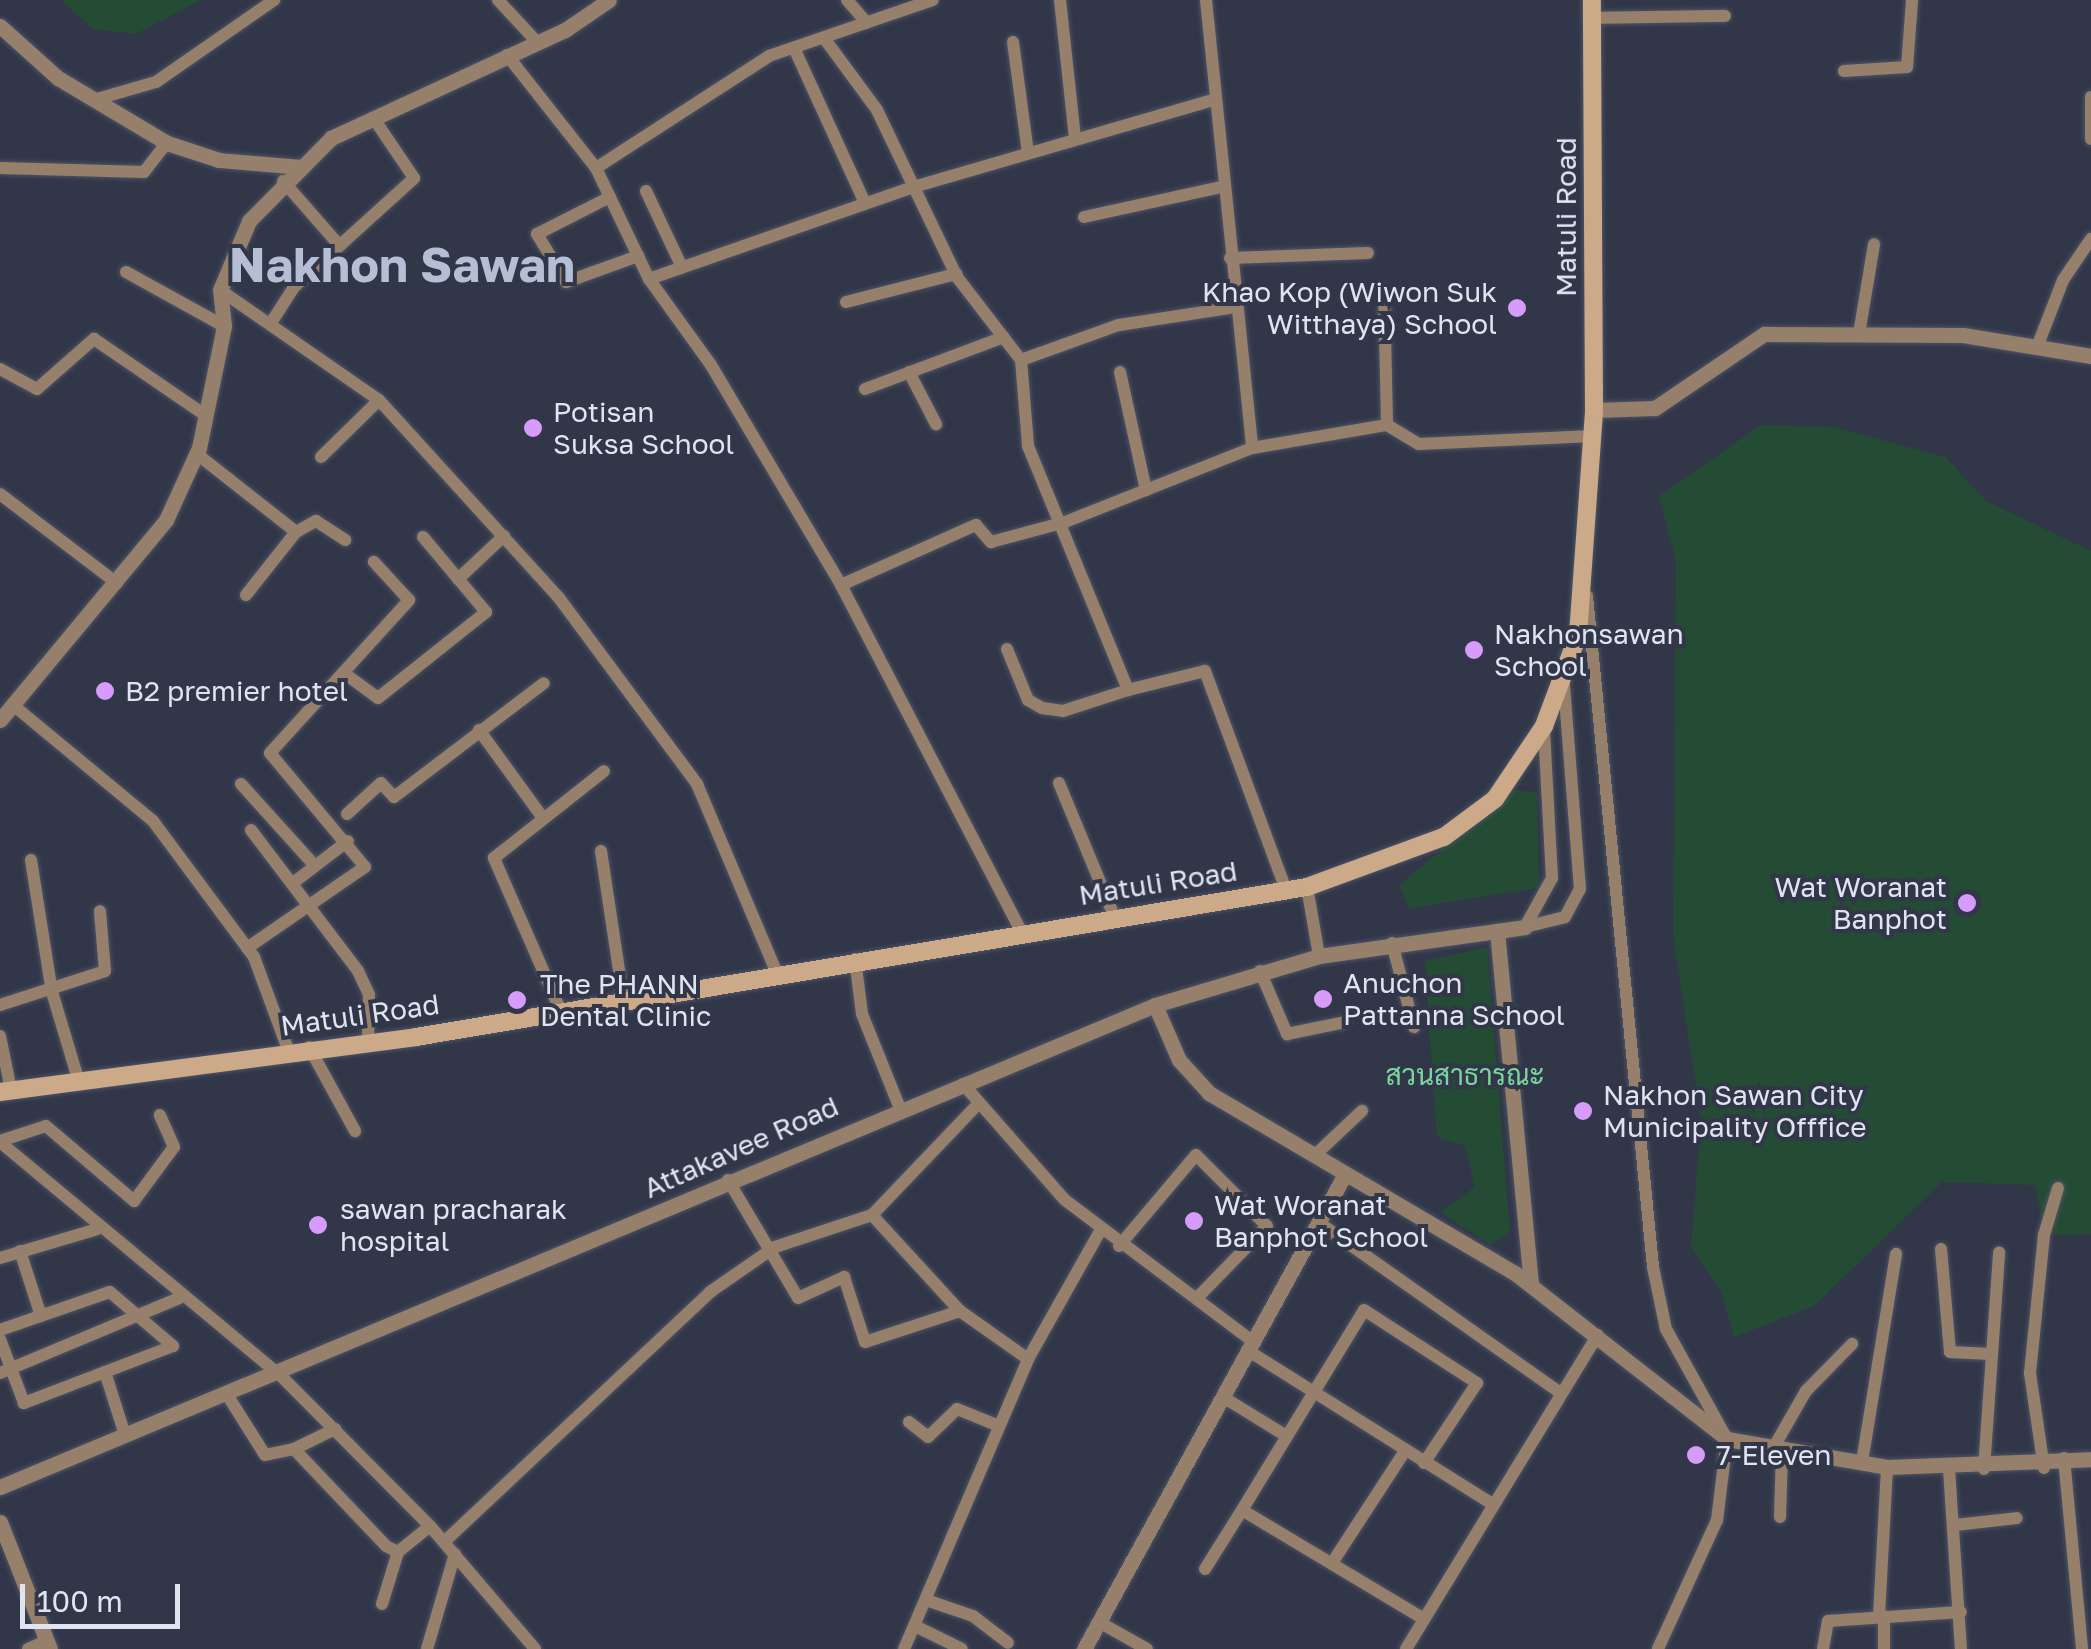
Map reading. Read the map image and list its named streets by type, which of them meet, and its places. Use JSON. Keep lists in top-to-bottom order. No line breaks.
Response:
{"streets":{"main road":["Matuli Road"],"street":["Attakavee Road"]},"districts":["Nakhon Sawan"],"parks":["สวนสาธารณะ"],"places":["Khao Kop (Wiwon Suk Witthaya) School","Potisan Suksa School","Nakhonsawan School","B2 premier hotel","Wat Woranat Banphot","Anuchon Pattanna School","The PHANN Dental Clinic","Nakhon Sawan City Municipality Offfice","Wat Woranat Banphot School","sawan pracharak hospital","7-Eleven"],"scale_bar":"100 m"}
